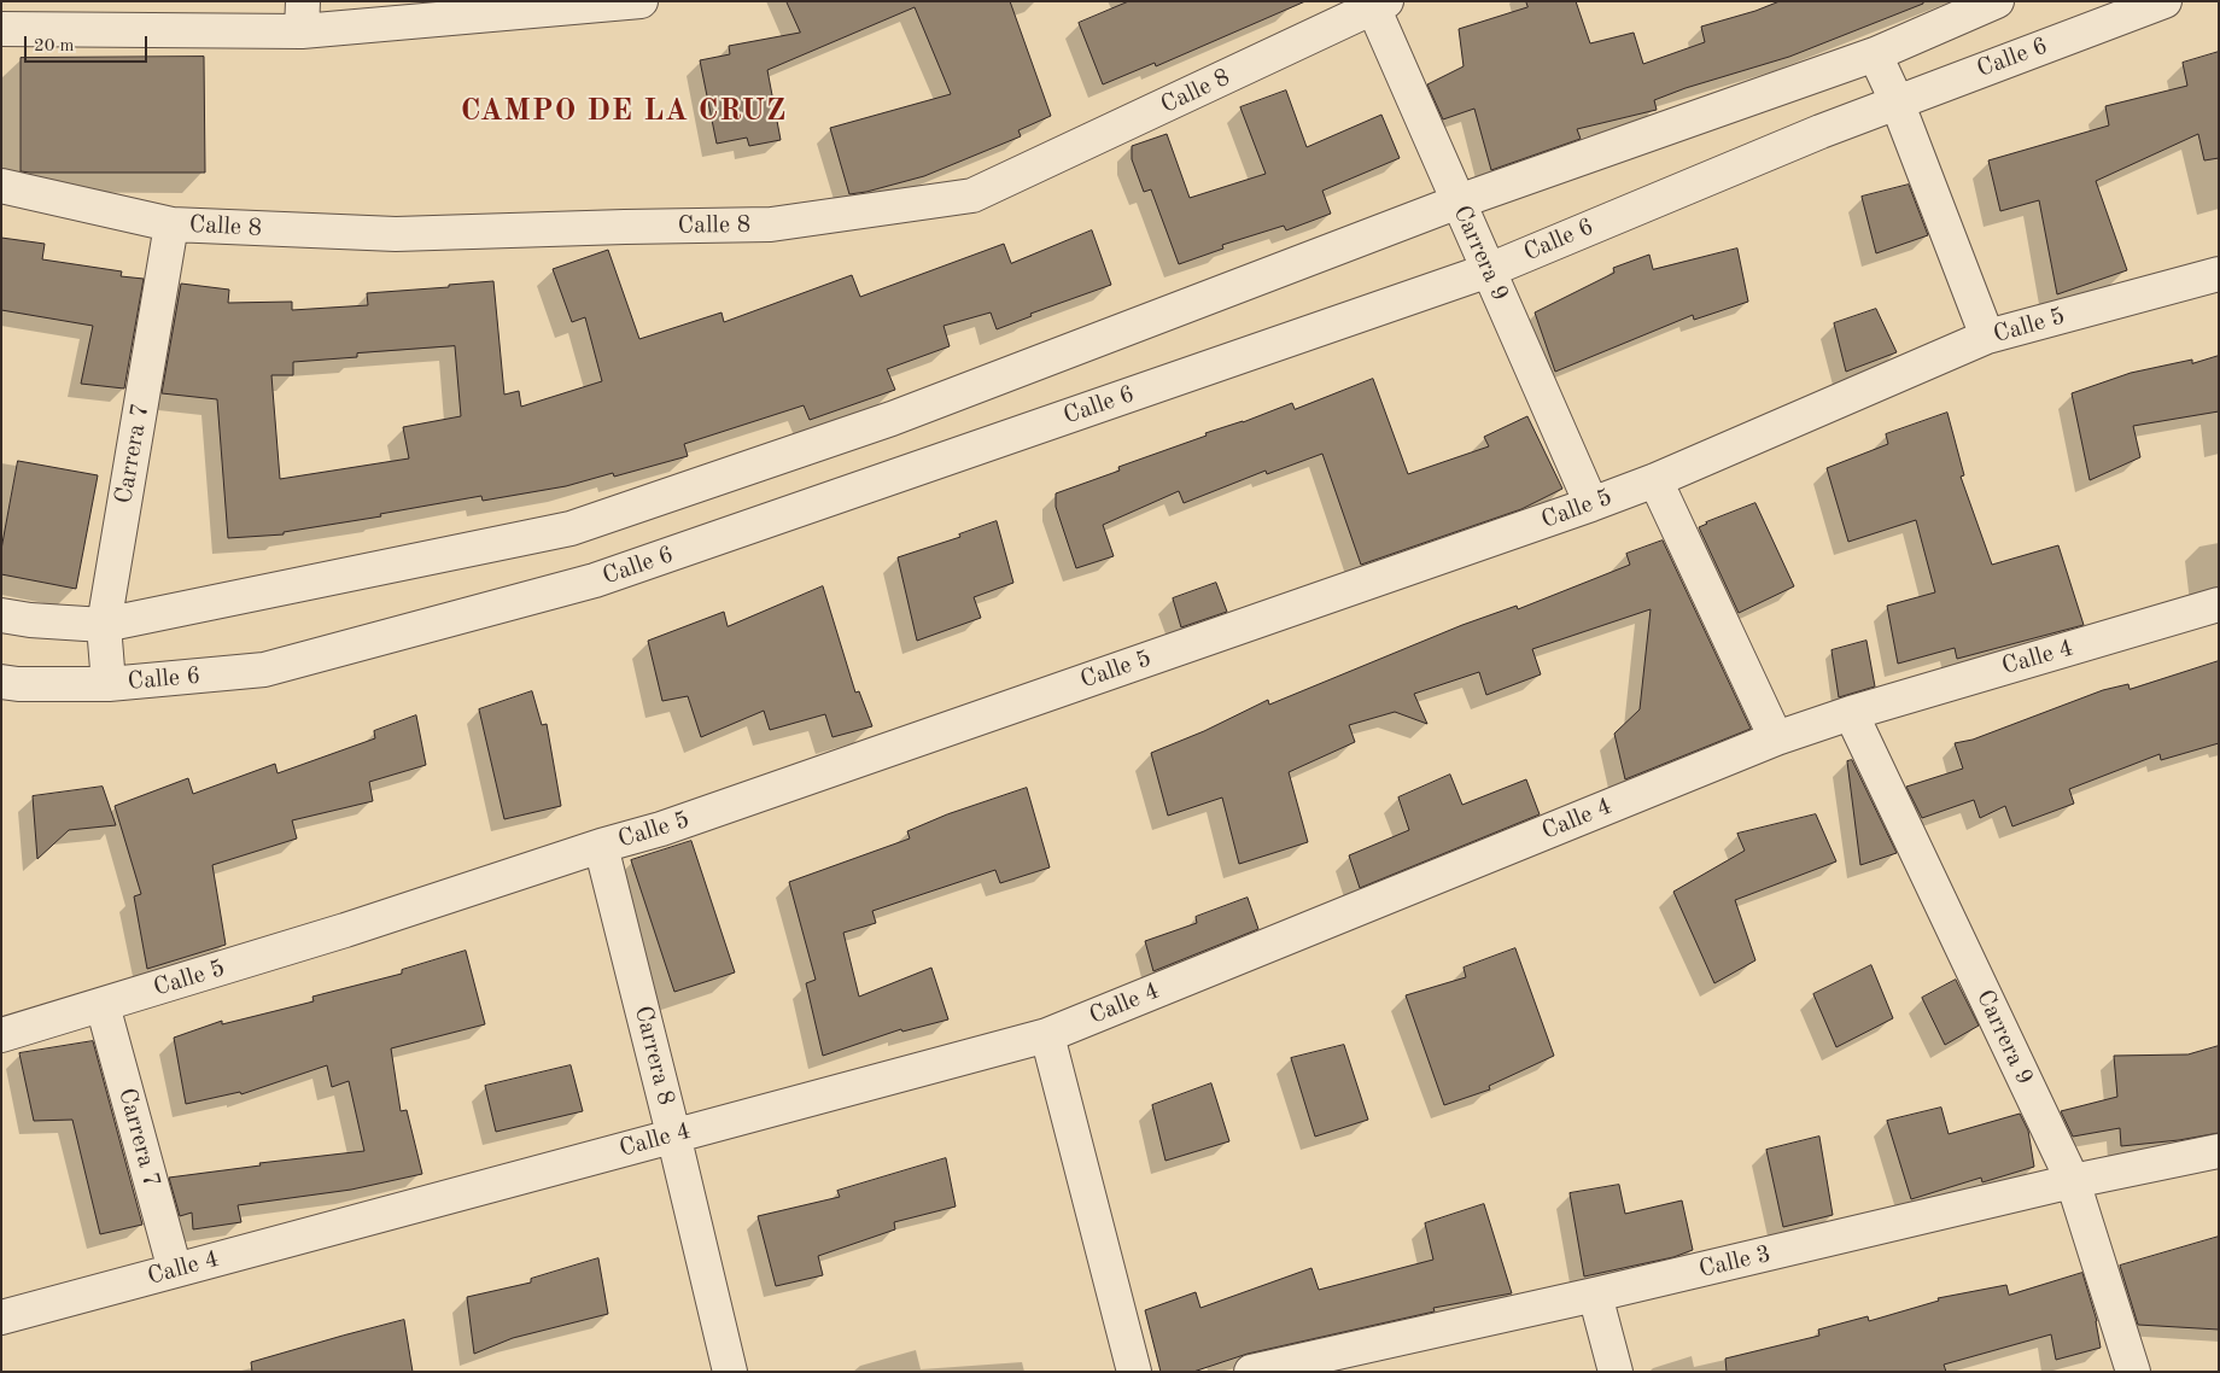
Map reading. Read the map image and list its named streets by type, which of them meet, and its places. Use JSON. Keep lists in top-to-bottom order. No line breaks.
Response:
{"streets":{"street":["Calle 6","Calle 8","Carrera 9","Calle 5","Carrera 7","Calle 4","Carrera 8","Calle 3"]},"crossings":[["Calle 6","Carrera 9"],["Calle 6","Carrera 7"],["Calle 8","Carrera 9"],["Calle 8","Carrera 7"],["Carrera 9","Calle 5"],["Carrera 9","Calle 4"],["Carrera 9","Calle 3"],["Calle 5","Carrera 7"],["Calle 5","Carrera 8"],["Carrera 7","Calle 4"],["Calle 4","Carrera 8"]],"districts":["CAMPO DE LA CRUZ"],"scale_bar":"20 m"}
